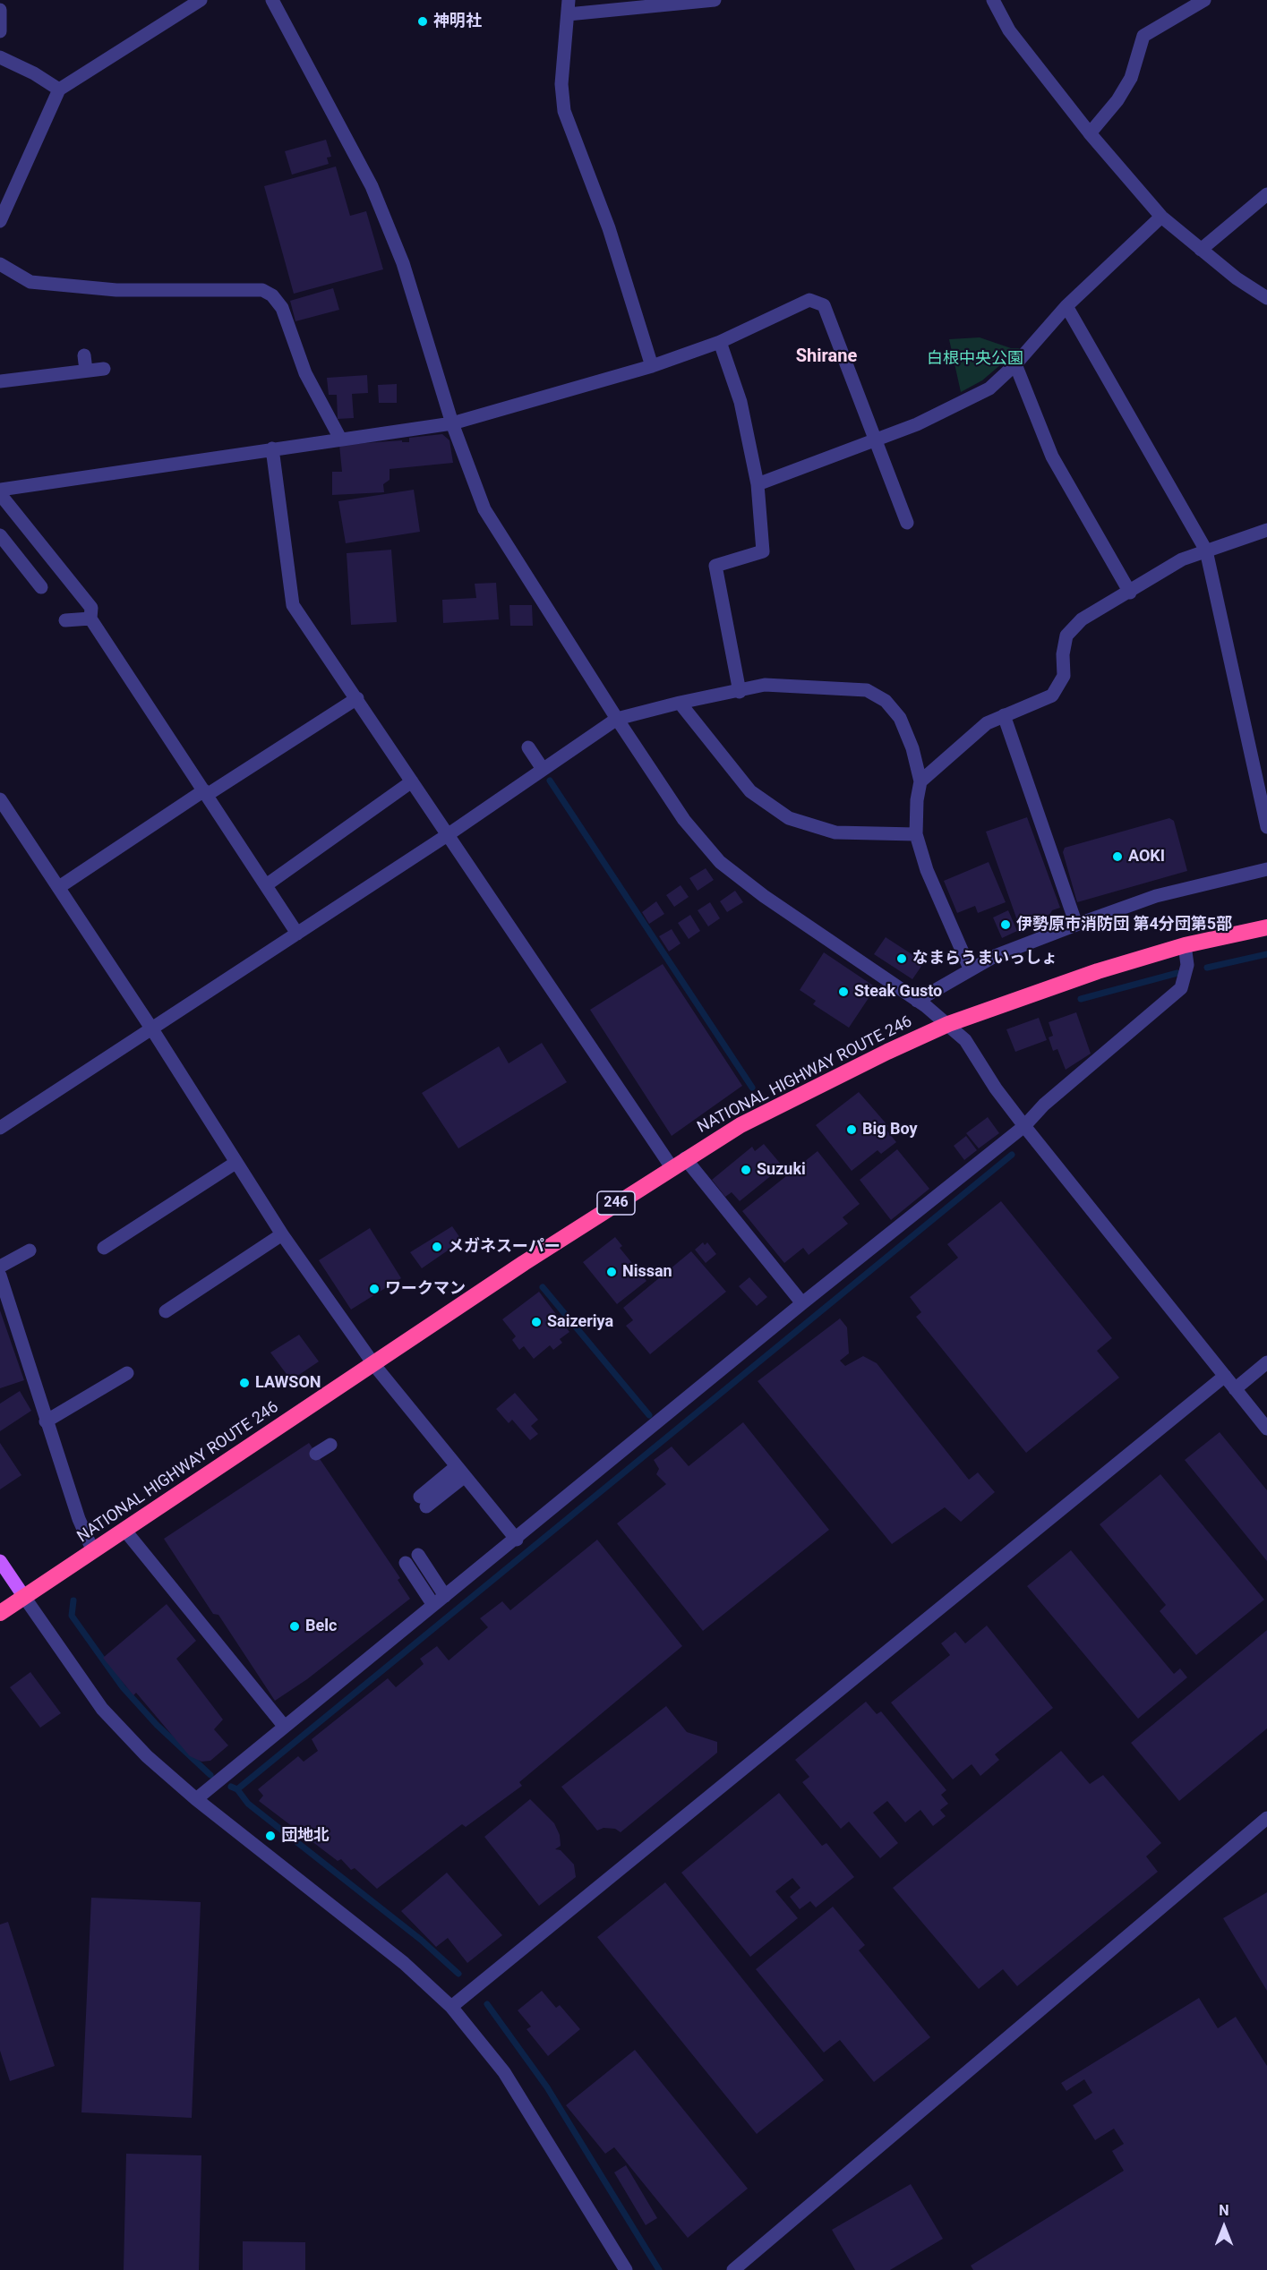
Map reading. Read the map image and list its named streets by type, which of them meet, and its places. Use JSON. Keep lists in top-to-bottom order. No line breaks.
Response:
{"streets":{"highway":["NATIONAL HIGHWAY ROUTE 246","246"]},"districts":["Shirane"],"parks":["白根中央公園"],"places":["神明社","AOKI","伊勢原市消防団 第4分団第5部","なまらうまいっしょ","Steak Gusto","Big Boy","Suzuki","メガネスーパー","Nissan","ワークマン","Saizeriya","LAWSON","Belc","団地北"],"north":"top"}
